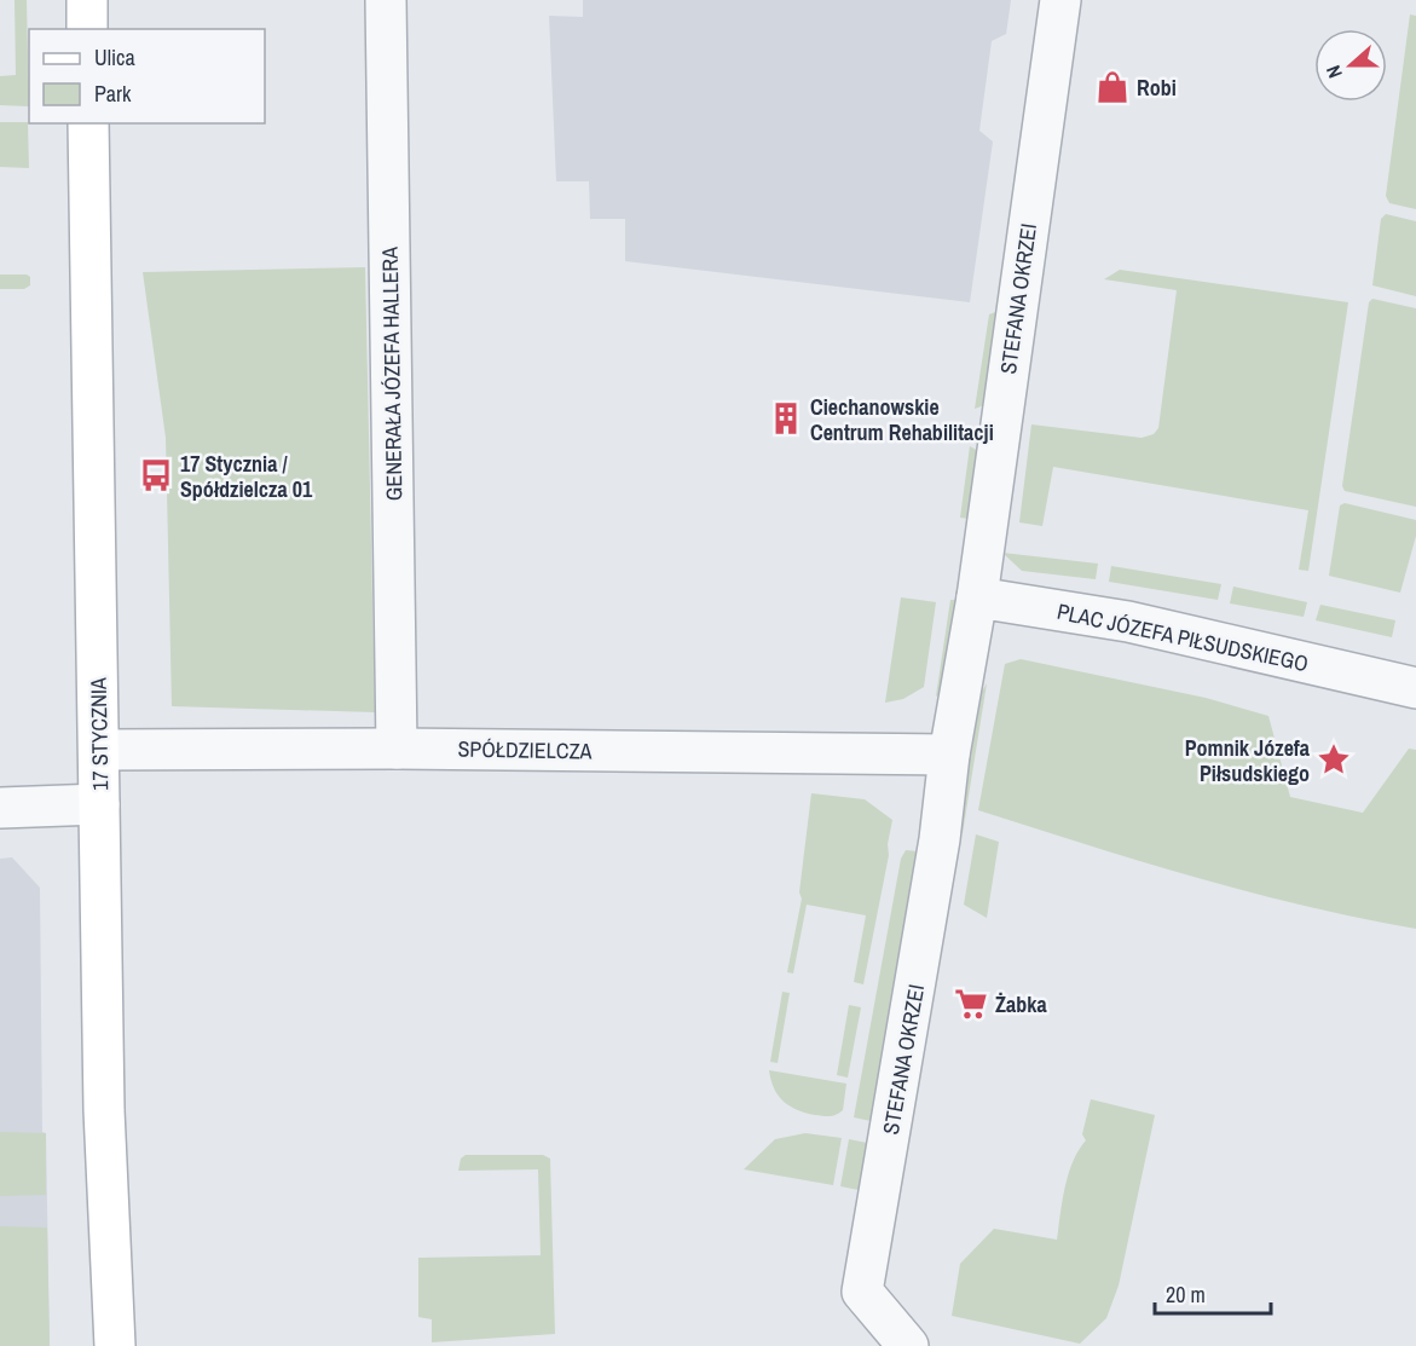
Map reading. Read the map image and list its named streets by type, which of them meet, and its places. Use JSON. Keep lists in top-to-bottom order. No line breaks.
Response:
{"streets":{"street":["STEFANA OKRZEI","GENERAŁA JÓZEFA HALLERA","PLAC JÓZEFA PIŁSUDSKIEGO","17 STYCZNIA","SPÓŁDZIELCZA"]},"crossings":[["STEFANA OKRZEI","PLAC JÓZEFA PIŁSUDSKIEGO"],["STEFANA OKRZEI","SPÓŁDZIELCZA"],["GENERAŁA JÓZEFA HALLERA","SPÓŁDZIELCZA"],["17 STYCZNIA","SPÓŁDZIELCZA"]],"places":{"shop":["Robi"],"building":["Ciechanowskie Centrum Rehabilitacji"],"bus stop":["17 Stycznia / Spółdzielcza 01"],"place":["Pomnik Józefa Piłsudskiego"],"supermarket":["Żabka"]},"legend":["Ulica","Park"],"scale_bar":"20 m","north":"left"}
